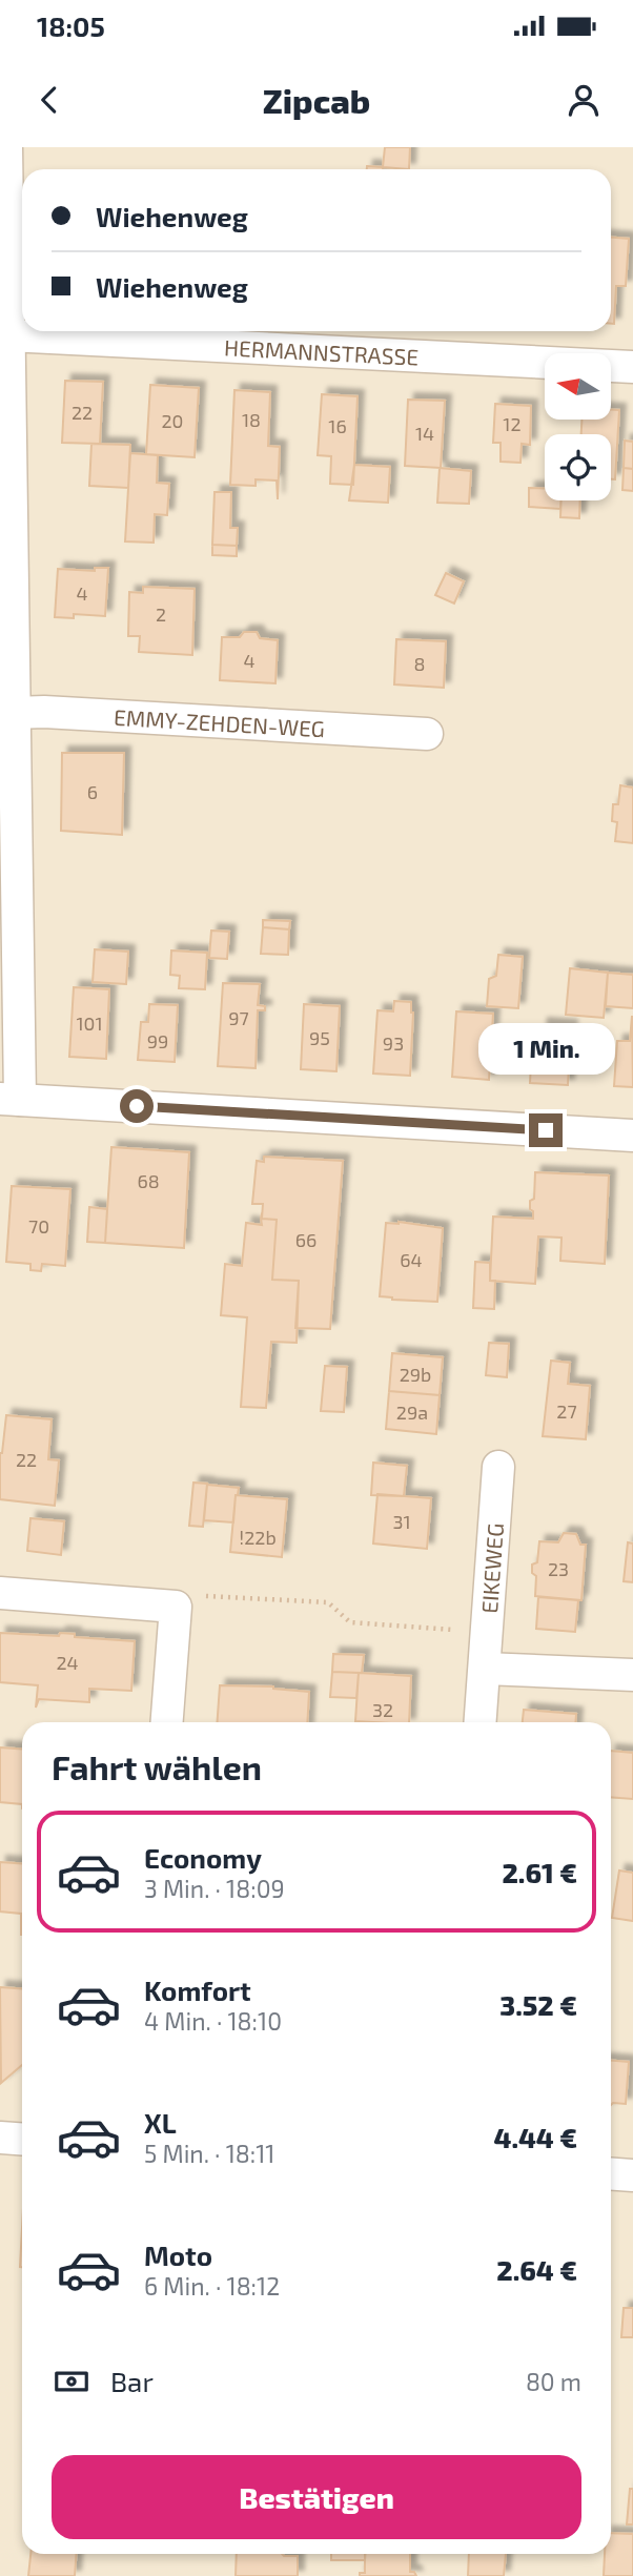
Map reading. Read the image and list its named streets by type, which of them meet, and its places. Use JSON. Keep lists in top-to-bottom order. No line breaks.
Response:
{"streets":{"street":["HERMANNSTRASSE","EMMY-ZEHDEN-WEG","EIKEWEG"]},"house_numbers":["22","18","20","12","16","14","4","2","4","8","6","97","101","95","99","93","68","70","66","64","29b","27","29a","22","31","!22b","23","24","32"],"north":"left","page":{"status":"18:05","header":"Zipcab","banner":["Wiehenweg","Wiehenweg"],"bubble":"1 Min.","heading":"Fahrt wählen","list":[{"name":"Economy","note":"3 Min. · 18:09","value":"2.61 €"},{"name":"Komfort","note":"4 Min. · 18:10","value":"3.52 €"},{"name":"XL","note":"5 Min. · 18:11","value":"4.44 €"},{"name":"Moto","note":"6 Min. · 18:12","value":"2.64 €"}],"pay":["Bar","80 m"],"buttons":"Bestätigen"}}
